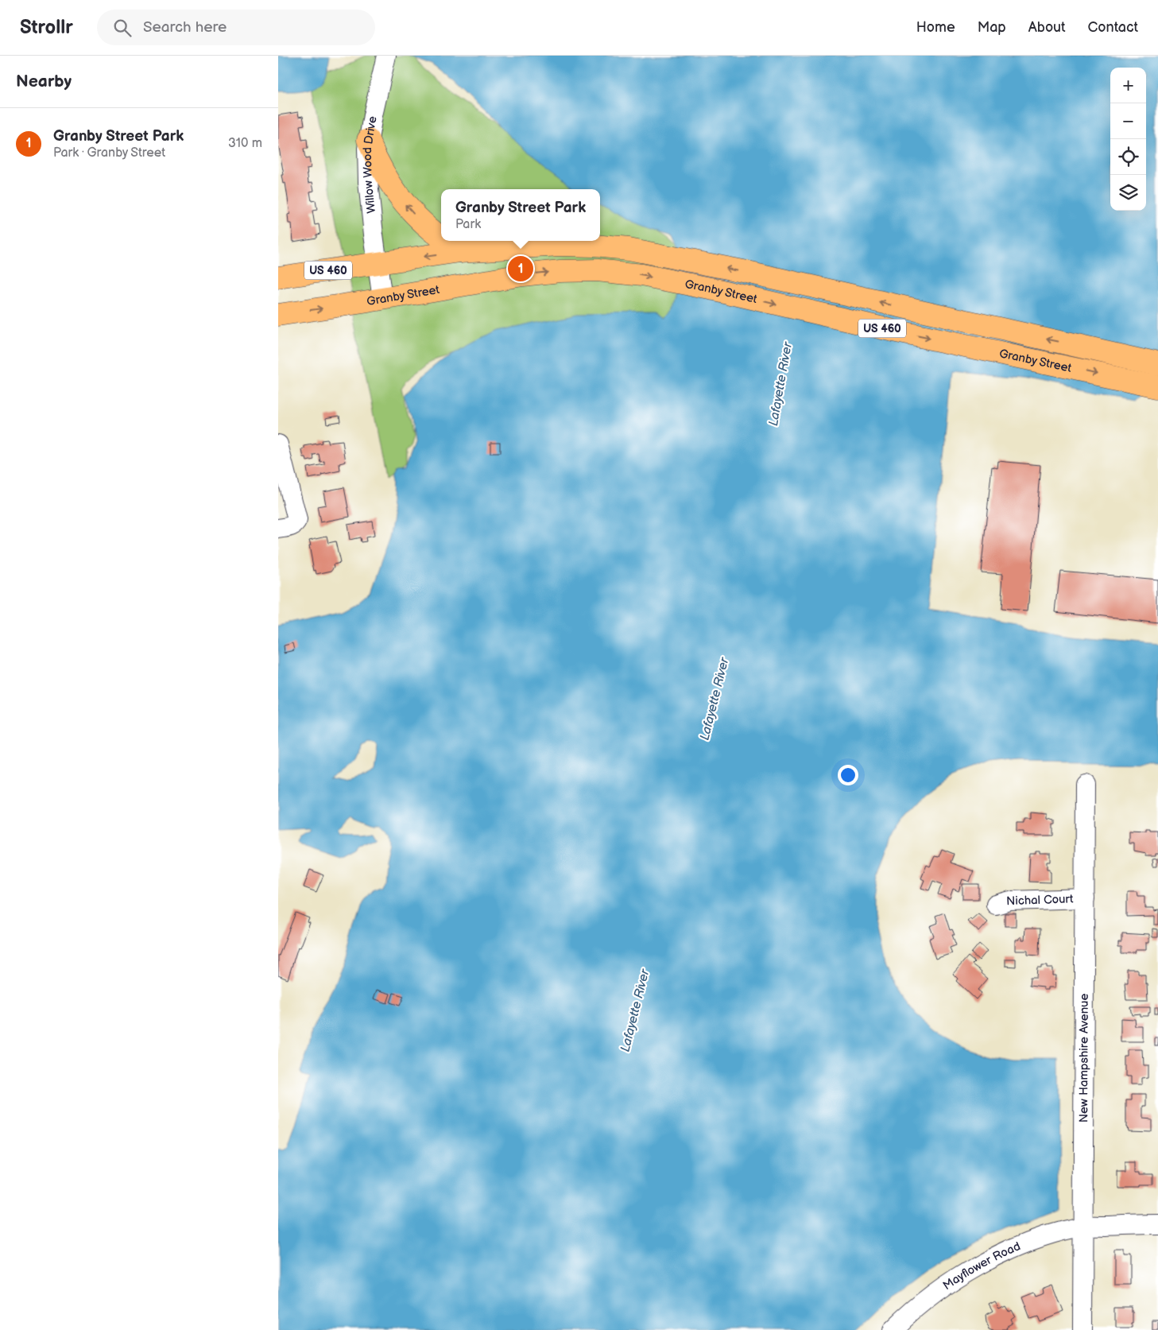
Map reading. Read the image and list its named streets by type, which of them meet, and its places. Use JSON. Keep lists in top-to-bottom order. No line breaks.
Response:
{"streets":{"main road":["US 460","Granby Street"],"street":["Willow Wood Drive","Nichal Court","New Hampshire Avenue","Mayflower Road"]},"crossings":[["Willow Wood Drive","Granby Street"],["Nichal Court","New Hampshire Avenue"],["New Hampshire Avenue","Mayflower Road"]],"water":["Lafayette River"],"page":{"header":"Strollr","search":"Search here","nav":["Home","Map","About","Contact"],"heading":"Nearby","map_buttons":["+","−"],"list":[{"mark":"1","name":"Granby Street Park","note":"Park · Granby Street","value":"310 m"}],"popup":["Granby Street Park","Park"],"pins":"1"}}
